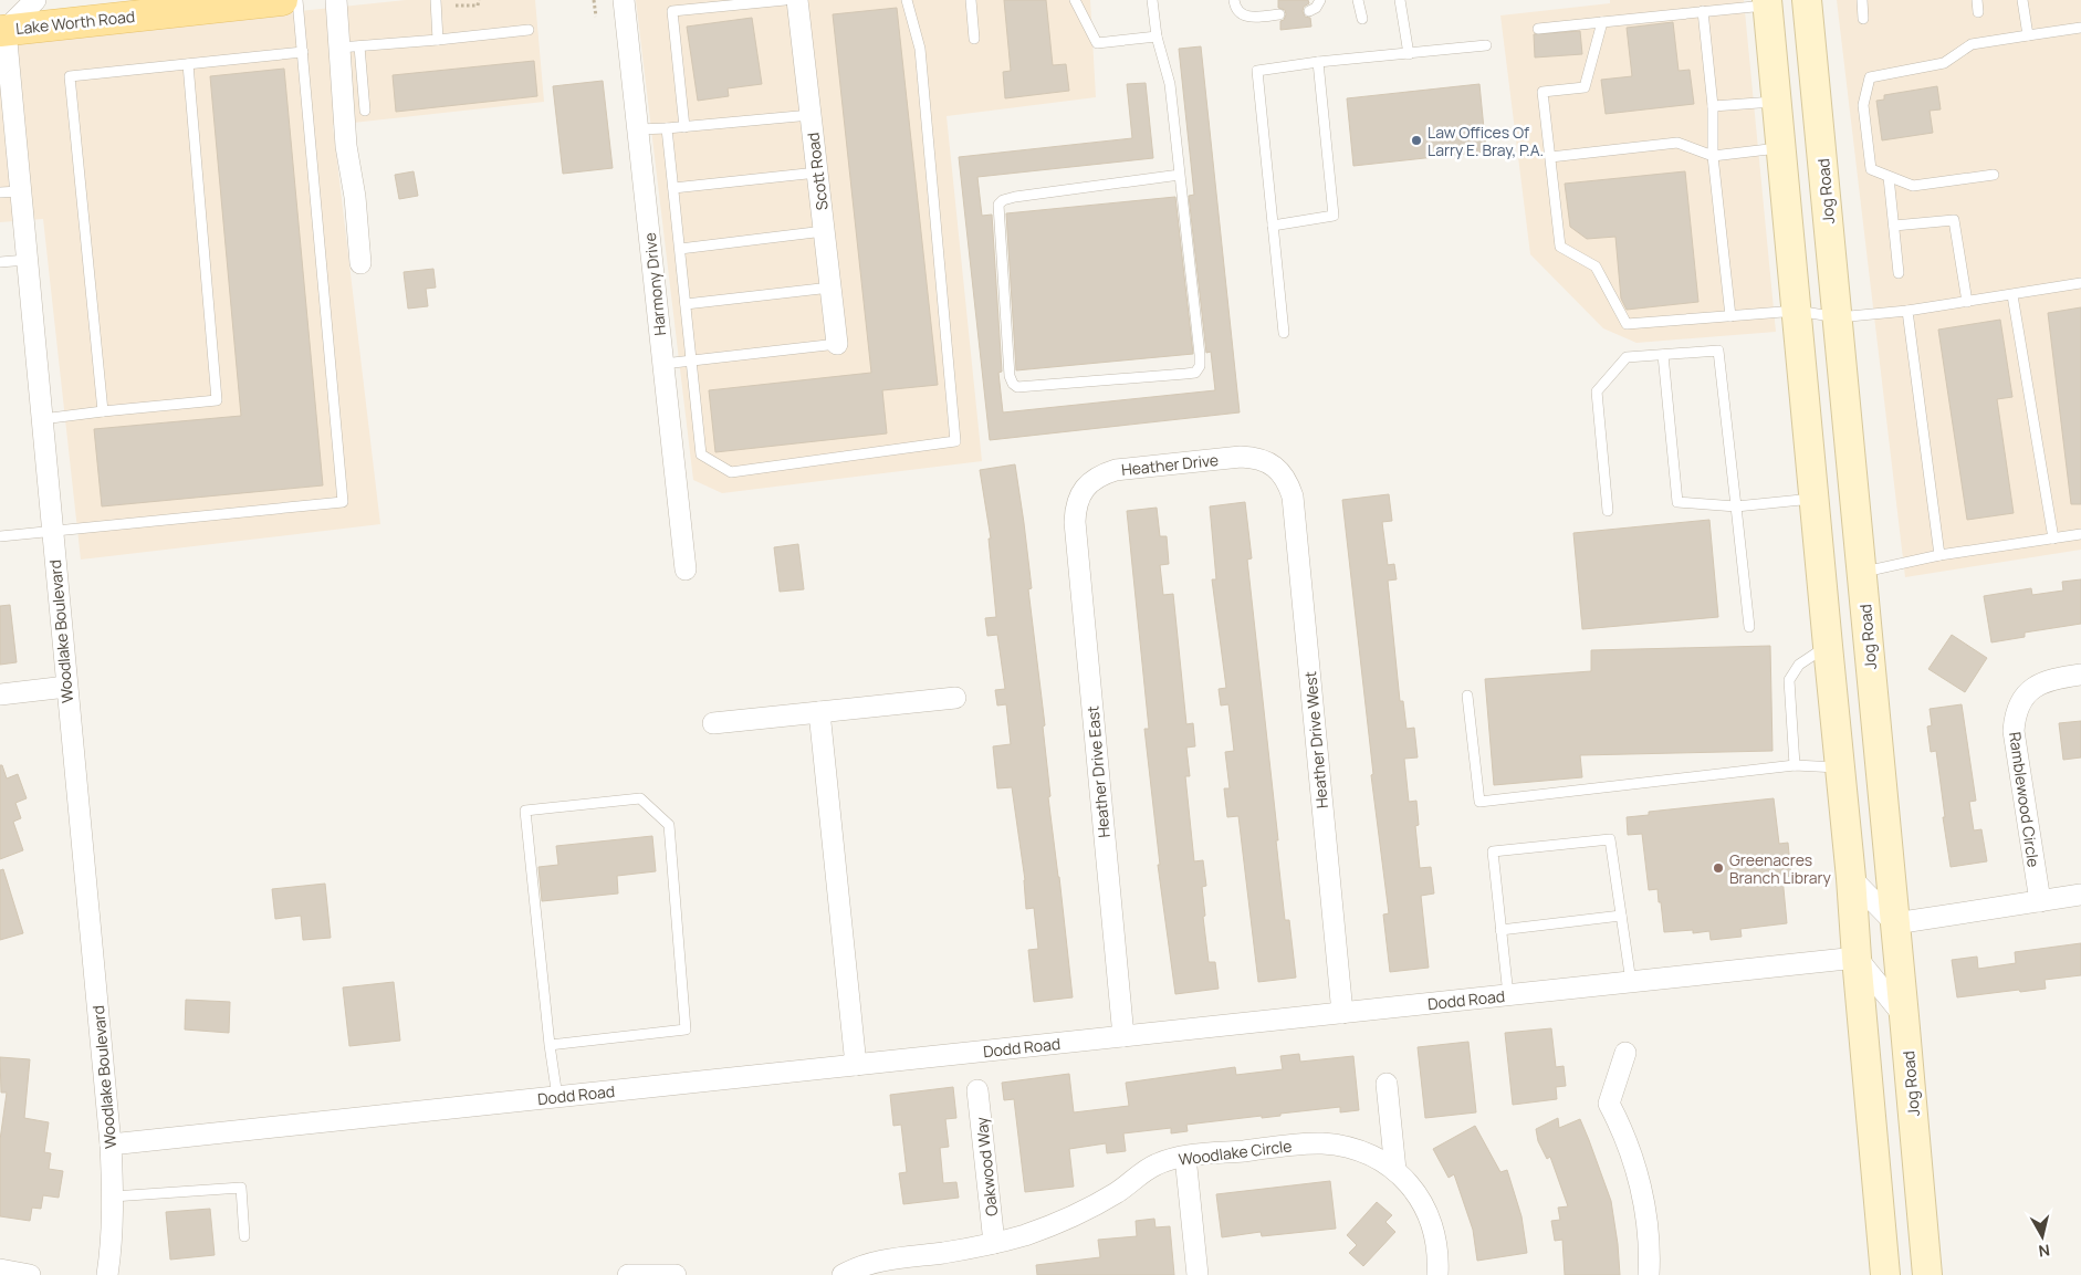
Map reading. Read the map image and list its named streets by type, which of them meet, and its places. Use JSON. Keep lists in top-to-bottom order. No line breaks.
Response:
{"streets":{"main road":["Lake Worth Road","Jog Road"],"street":["Scott Road","Harmony Drive","Heather Drive","Woodlake Boulevard","Heather Drive West","Heather Drive East","Ramblewood Circle","Dodd Road","Woodlake Circle","Oakwood Way"]},"crossings":[["Lake Worth Road","Woodlake Boulevard"],["Heather Drive","Heather Drive West"],["Heather Drive","Heather Drive East"],["Woodlake Boulevard","Dodd Road"],["Heather Drive West","Dodd Road"],["Heather Drive East","Dodd Road"],["Woodlake Circle","Oakwood Way"]],"places":["Law Offices Of Larry E. Bray, P.A.","Greenacres Branch Library"],"north":"bottom"}
